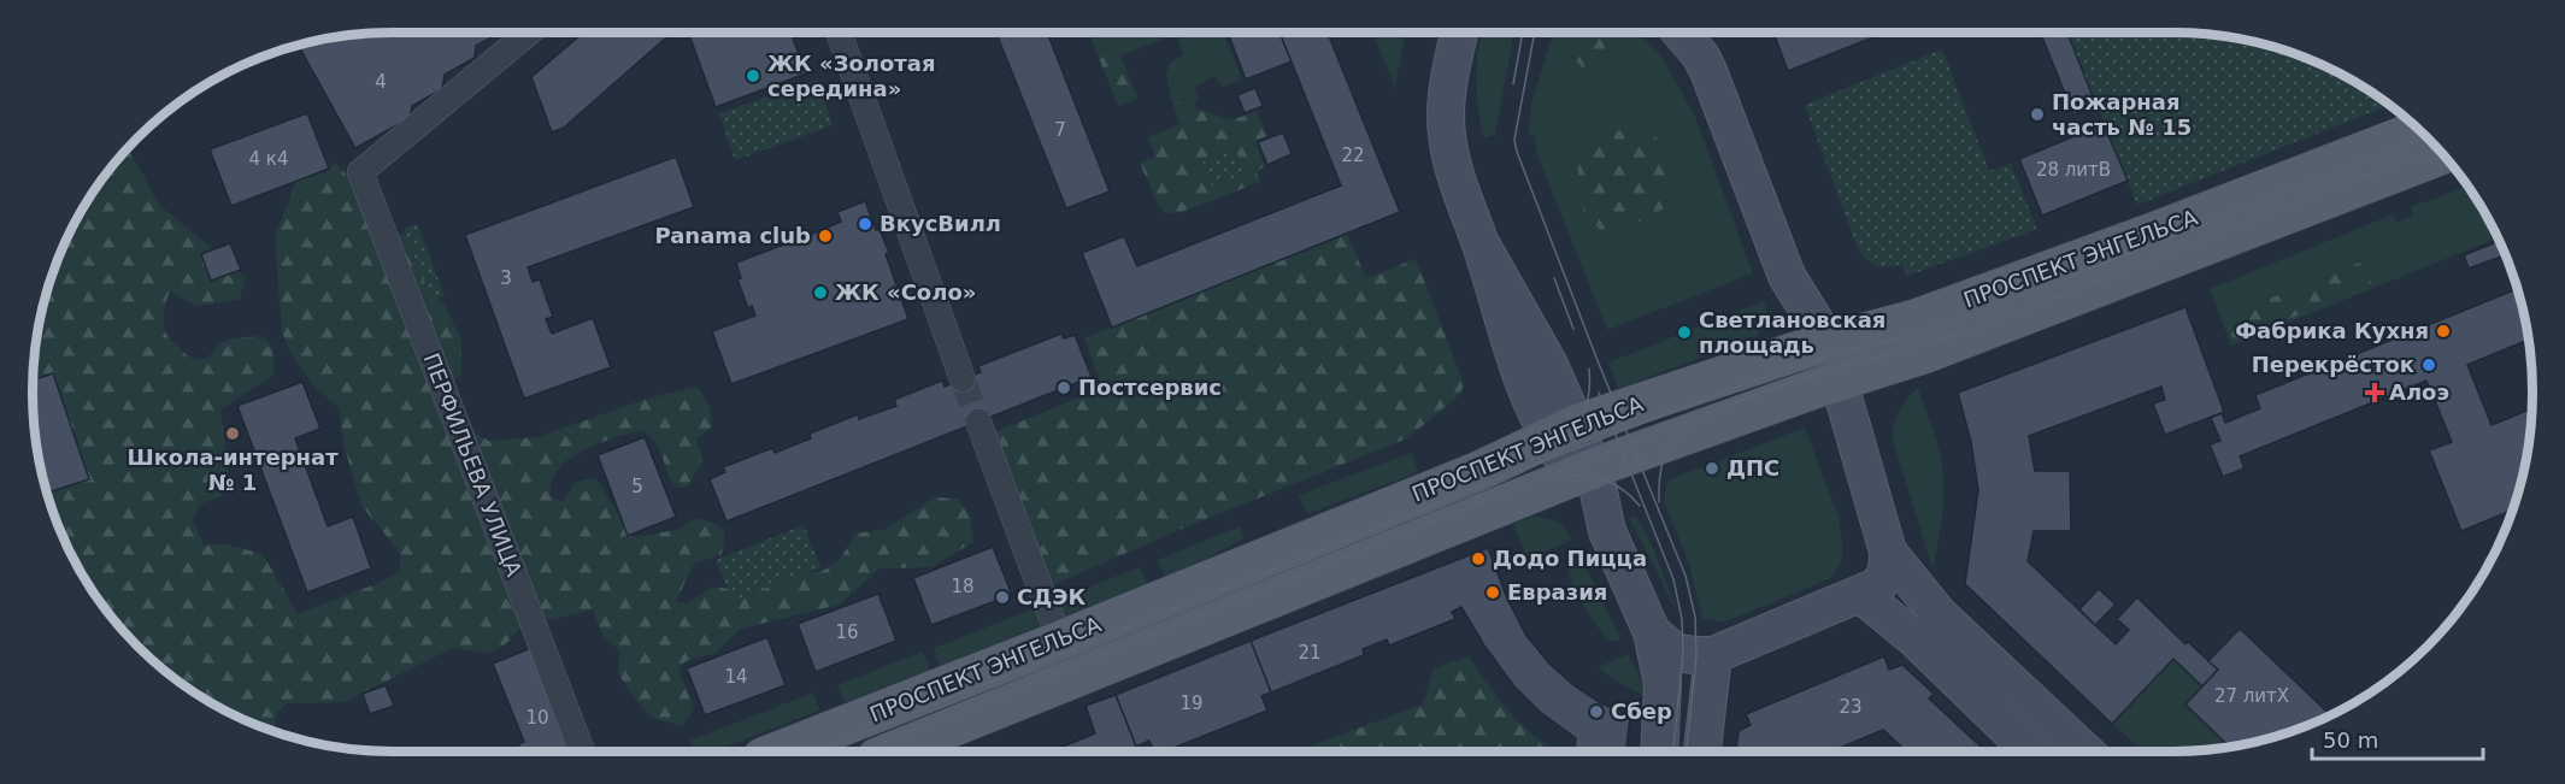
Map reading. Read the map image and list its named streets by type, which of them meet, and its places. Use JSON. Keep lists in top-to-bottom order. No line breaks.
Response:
{"streets":{"main road":["ПРОСПЕКТ ЭНГЕЛЬСА"],"street":["ПЕРФИЛЬЕВА УЛИЦА"]},"places":{"other":["ЖК «Золотая середина»","Пожарная часть № 15","ВкусВилл","Panama club","ЖК «Соло»","Фабрика Кухня","Светлановская площадь","Перекрёсток","Постсервис","Школа-интернат № 1","ДПС","Додо Пицца","Евразия","СДЭК","Сбер"],"health":["Алоэ"]},"house_numbers":["4","7","22","4 к4","28 литВ","3","5","18","16","21","14","27 литХ","19","23","10"],"scale_bar":"50 m"}
